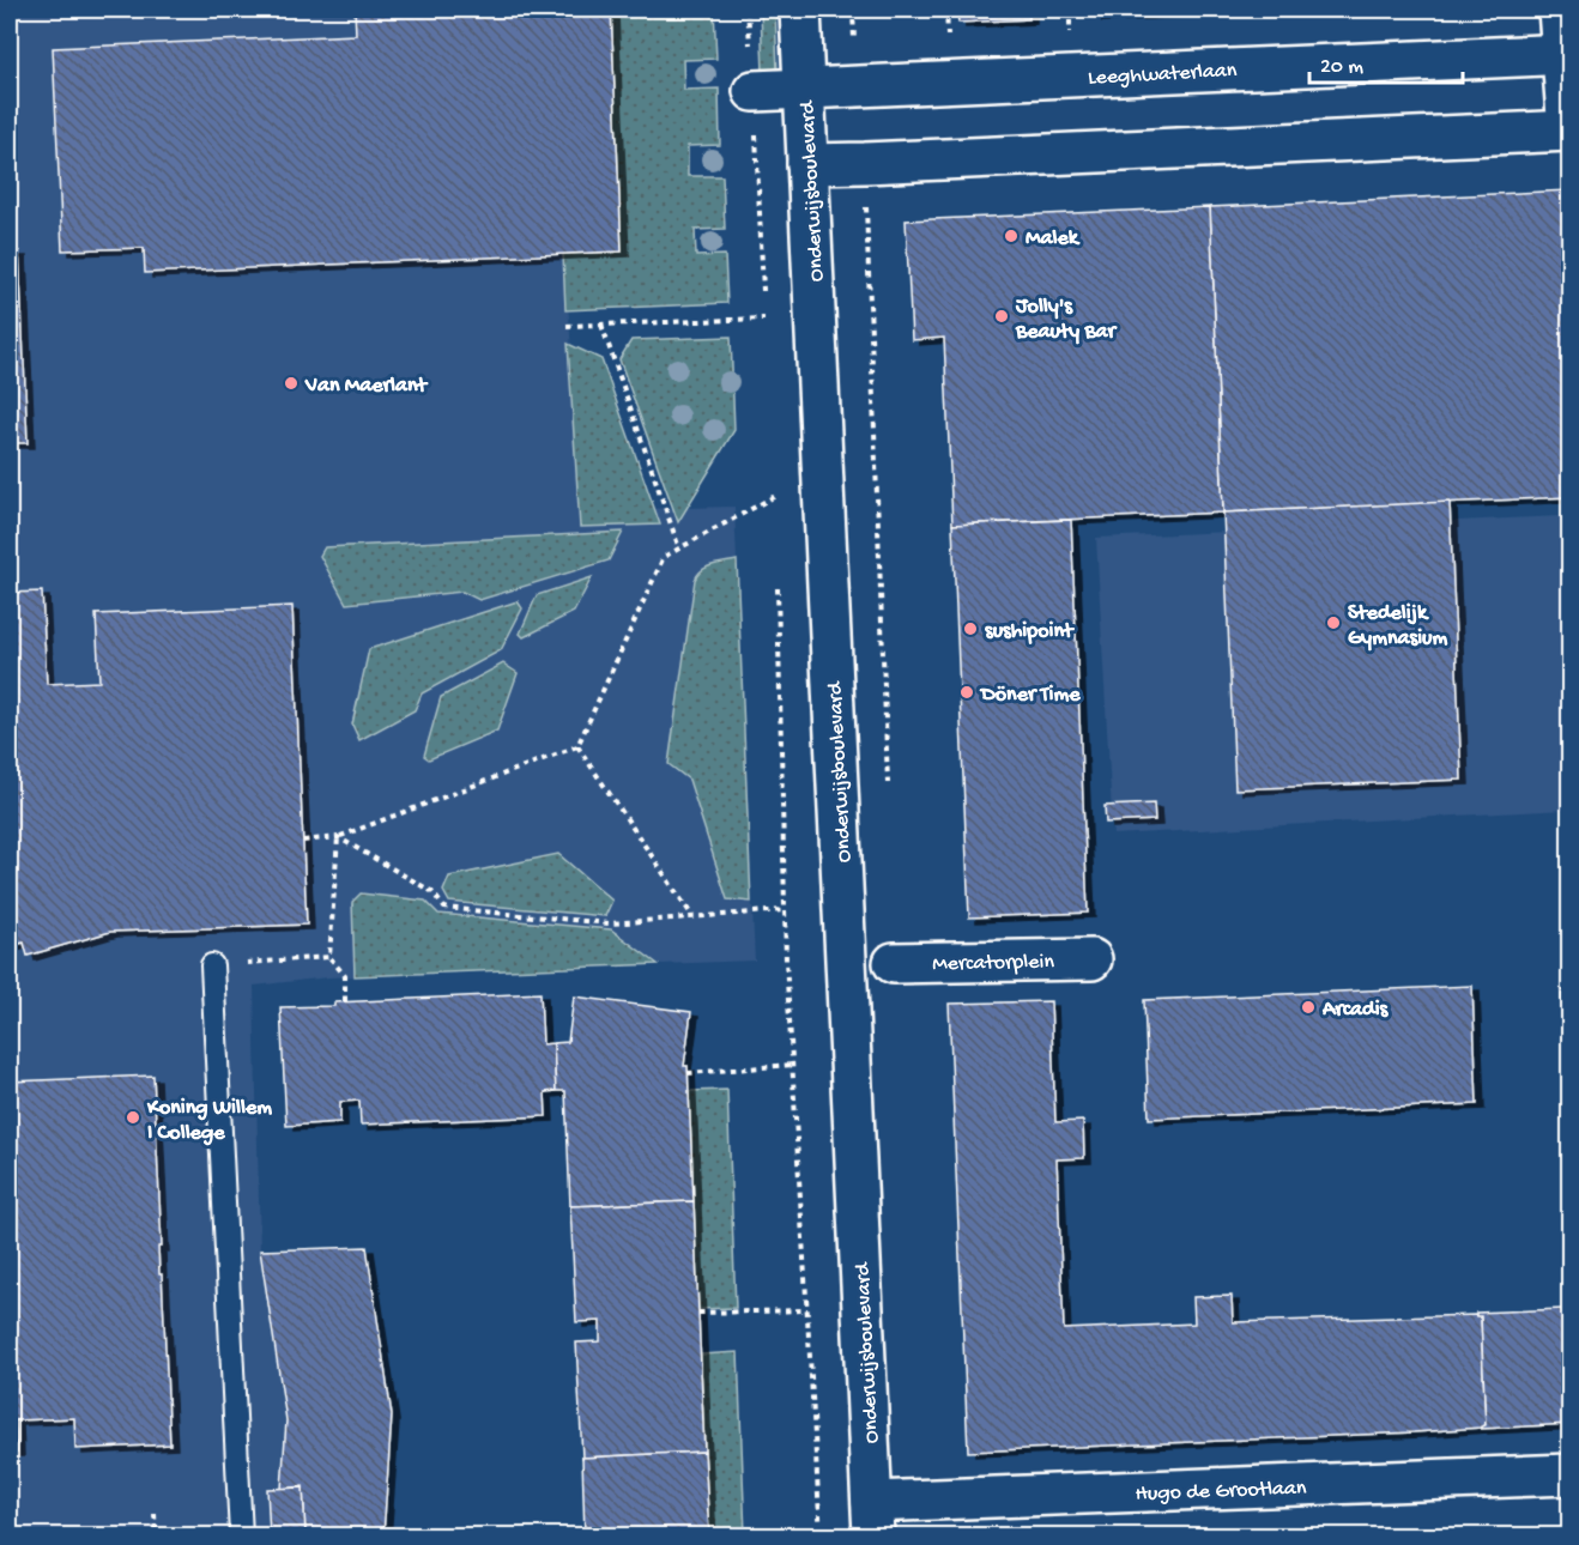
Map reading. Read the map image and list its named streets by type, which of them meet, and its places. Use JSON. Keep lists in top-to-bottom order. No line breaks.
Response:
{"streets":{"street":["Leeghwaterlaan","Onderwijsboulevard","Mercatorplein","Hugo de Grootlaan"]},"crossings":[["Leeghwaterlaan","Onderwijsboulevard"],["Onderwijsboulevard","Hugo de Grootlaan"]],"places":["Malek","Jolly's Beauty Bar","Van Maerlant","Stedelijk Gymnasium","sushipoint","Döner Time","Arcadis","Koning Willem I College"],"scale_bar":"20 m"}
